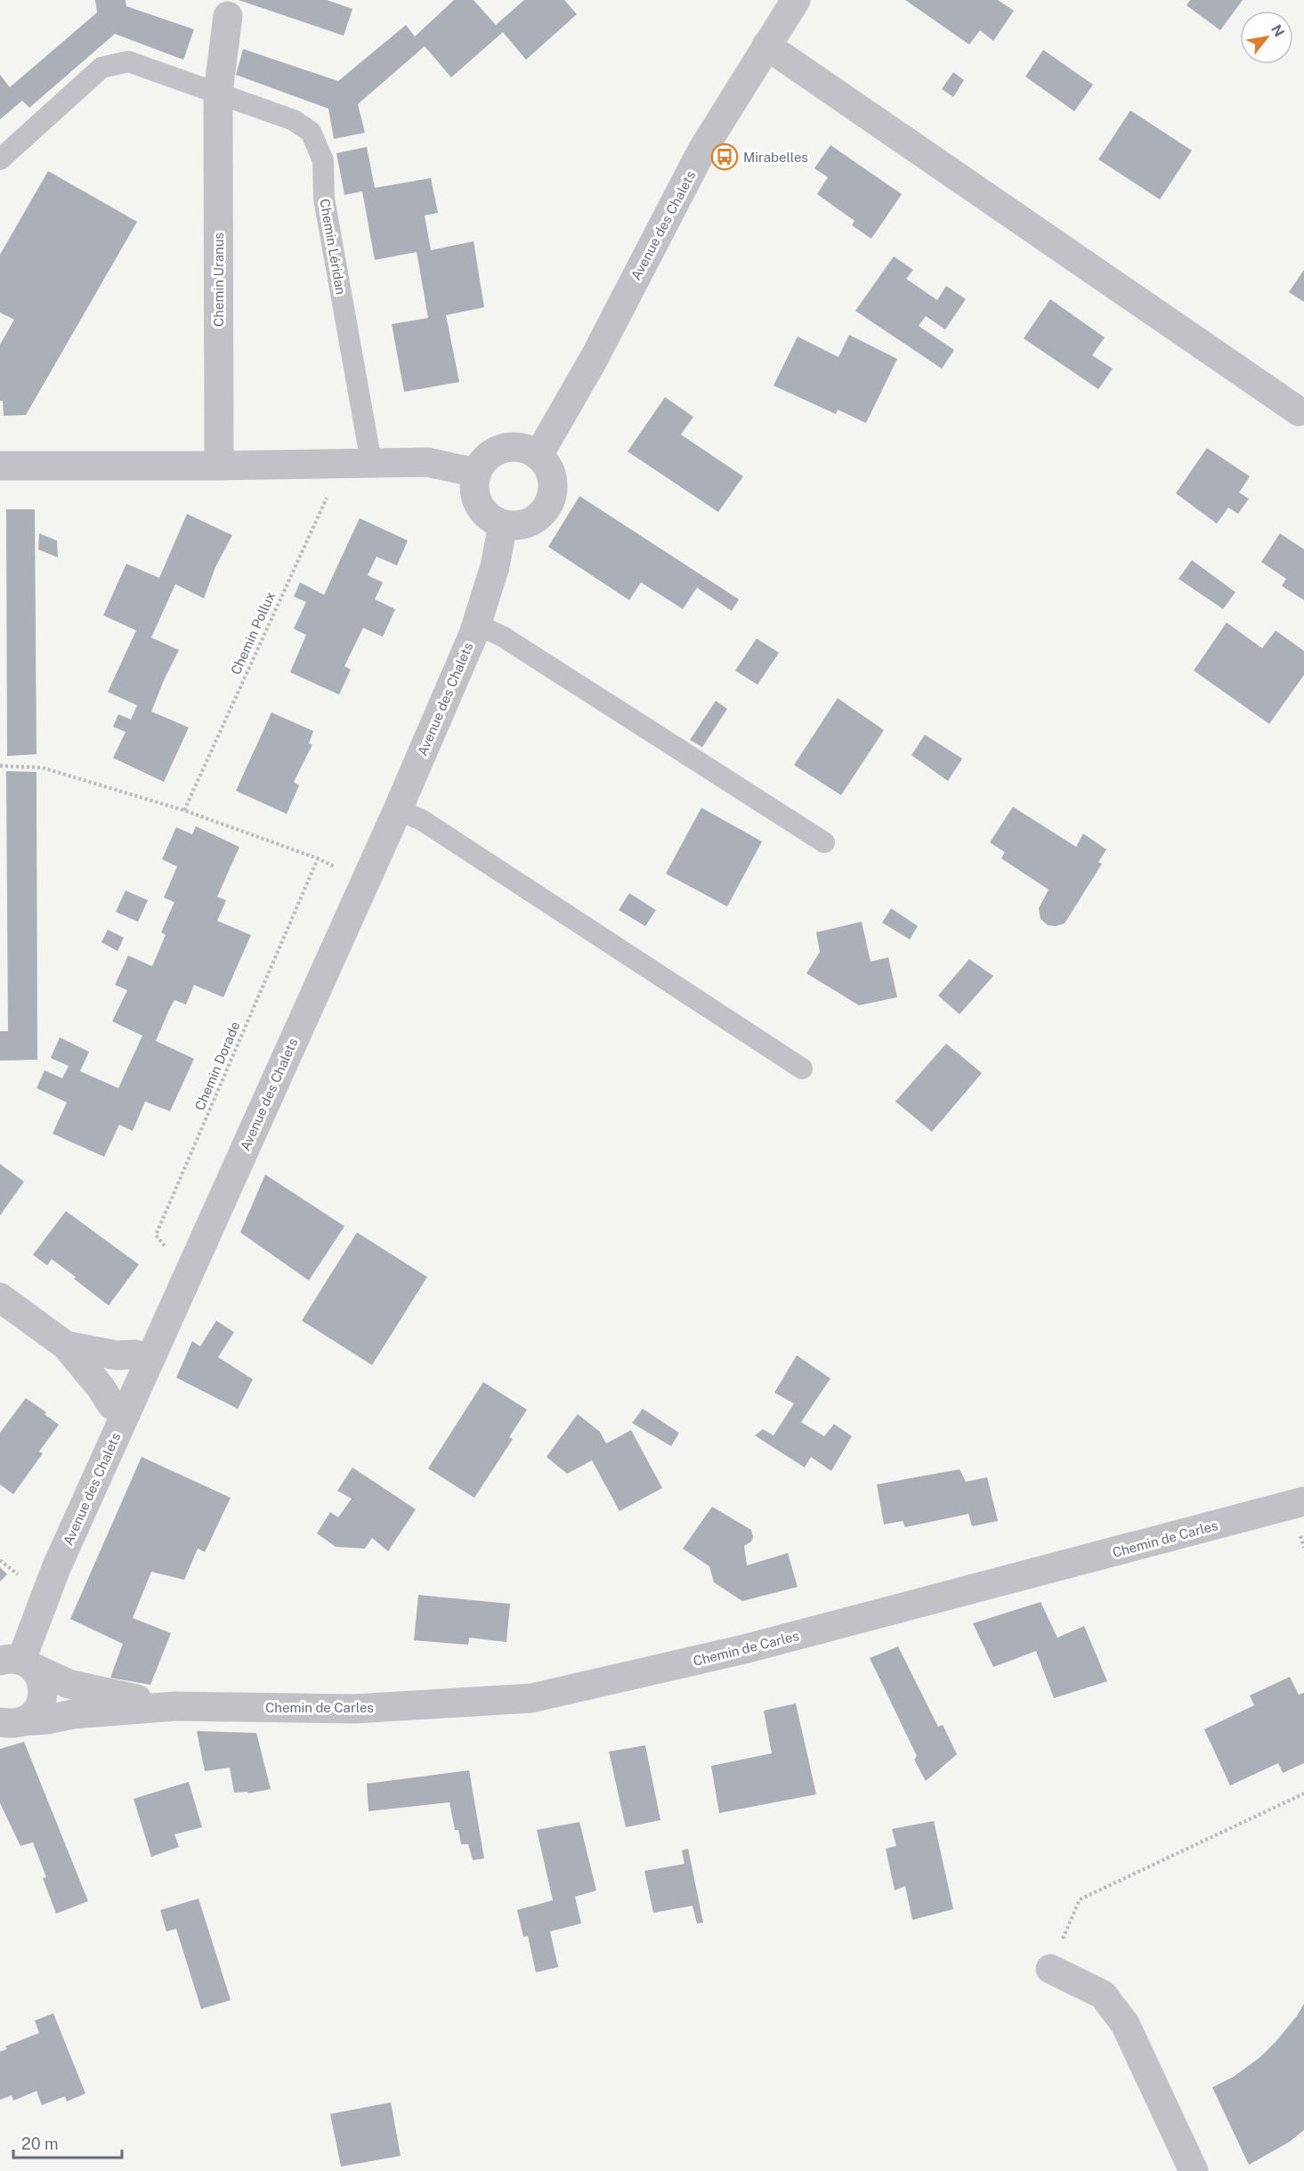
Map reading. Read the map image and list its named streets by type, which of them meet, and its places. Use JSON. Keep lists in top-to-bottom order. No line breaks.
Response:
{"streets":{"street":["Avenue des Chalets","Chemin Uranus","Chemin de Carles"],"lane":["Chemin Léridan"],"path":["Chemin Pollux","Chemin Dorade"]},"crossings":[["Avenue des Chalets","Chemin Dorade"],["Avenue des Chalets","Chemin de Carles"],["Chemin Léridan","Chemin Uranus"]],"places":{"bus stop":["Mirabelles"]},"scale_bar":"20 m","north":"top right"}
